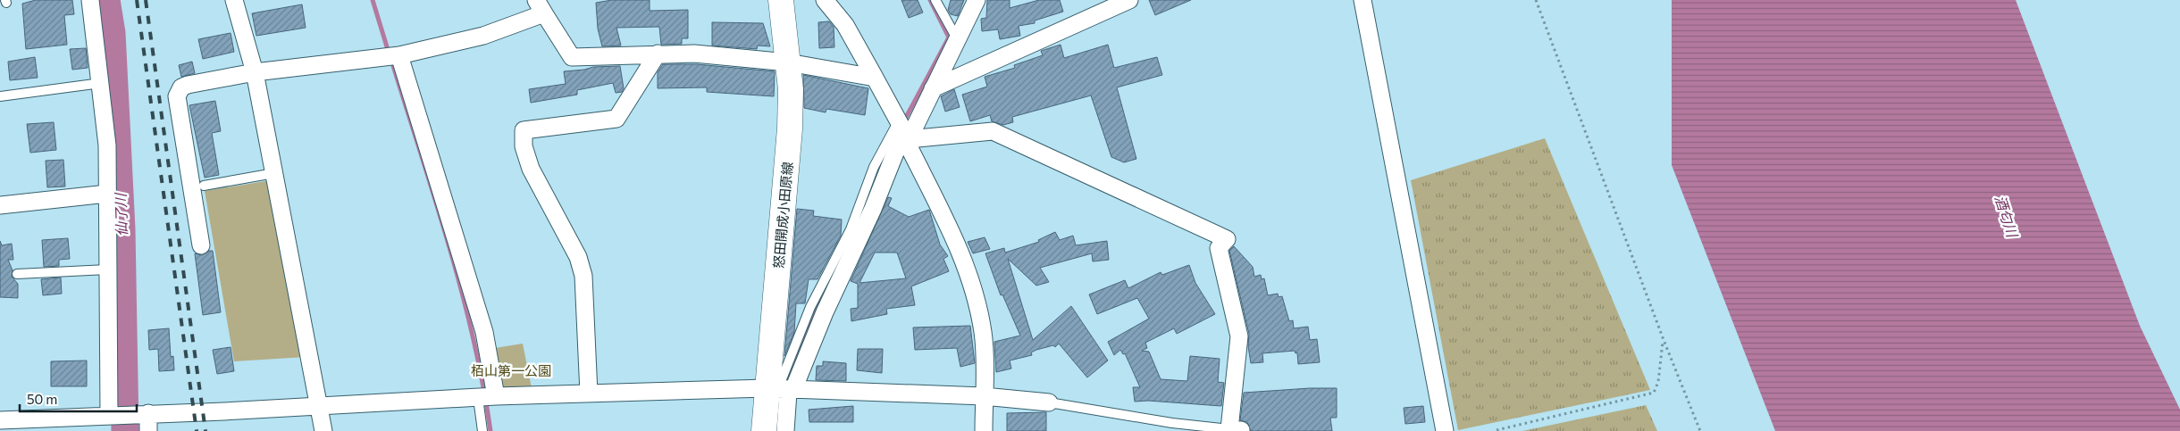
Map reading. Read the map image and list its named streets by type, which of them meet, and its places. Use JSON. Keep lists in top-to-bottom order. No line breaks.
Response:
{"streets":{"main road":["怒田開成小田原線"]},"water":["仙了川","酒匂川"],"parks":["栢山第一公園"],"scale_bar":"50 m"}
